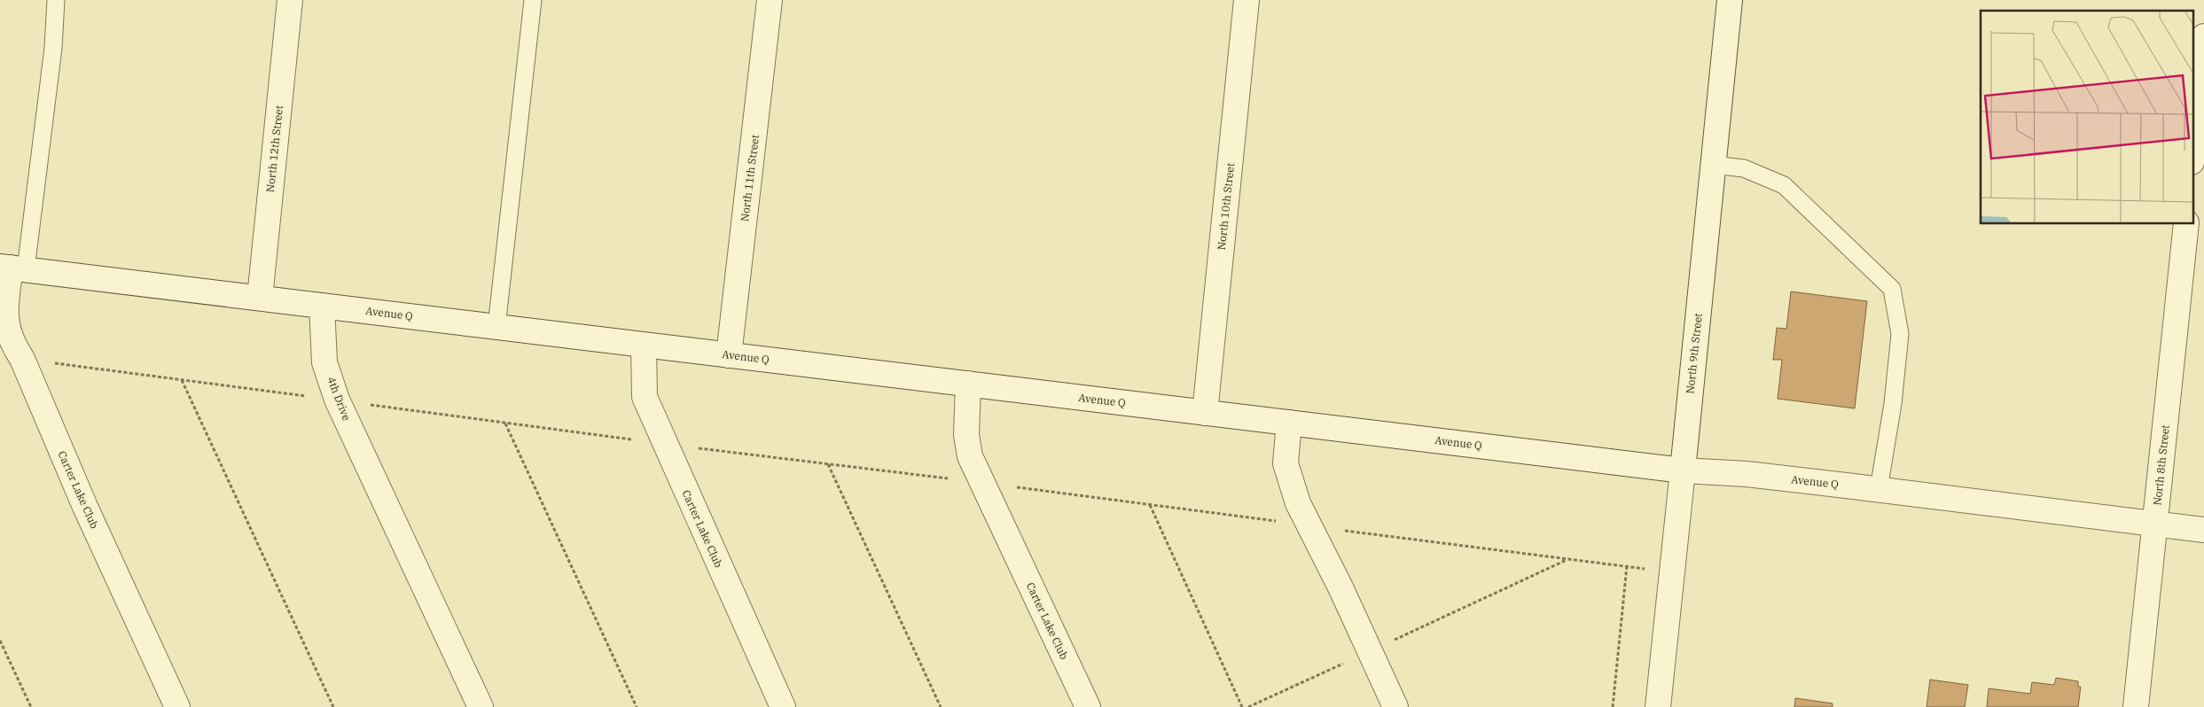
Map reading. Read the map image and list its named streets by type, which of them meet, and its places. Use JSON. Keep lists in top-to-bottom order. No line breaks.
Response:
{"streets":{"street":["North 12th Street","North 11th Street","North 10th Street","Avenue Q","North 9th Street","4th Drive","North 8th Street","Carter Lake Club"]},"crossings":[["North 12th Street","Avenue Q"],["North 11th Street","Avenue Q"],["North 10th Street","Avenue Q"],["Avenue Q","North 9th Street"],["Avenue Q","4th Drive"],["Avenue Q","North 8th Street"],["Avenue Q","Carter Lake Club"]]}
